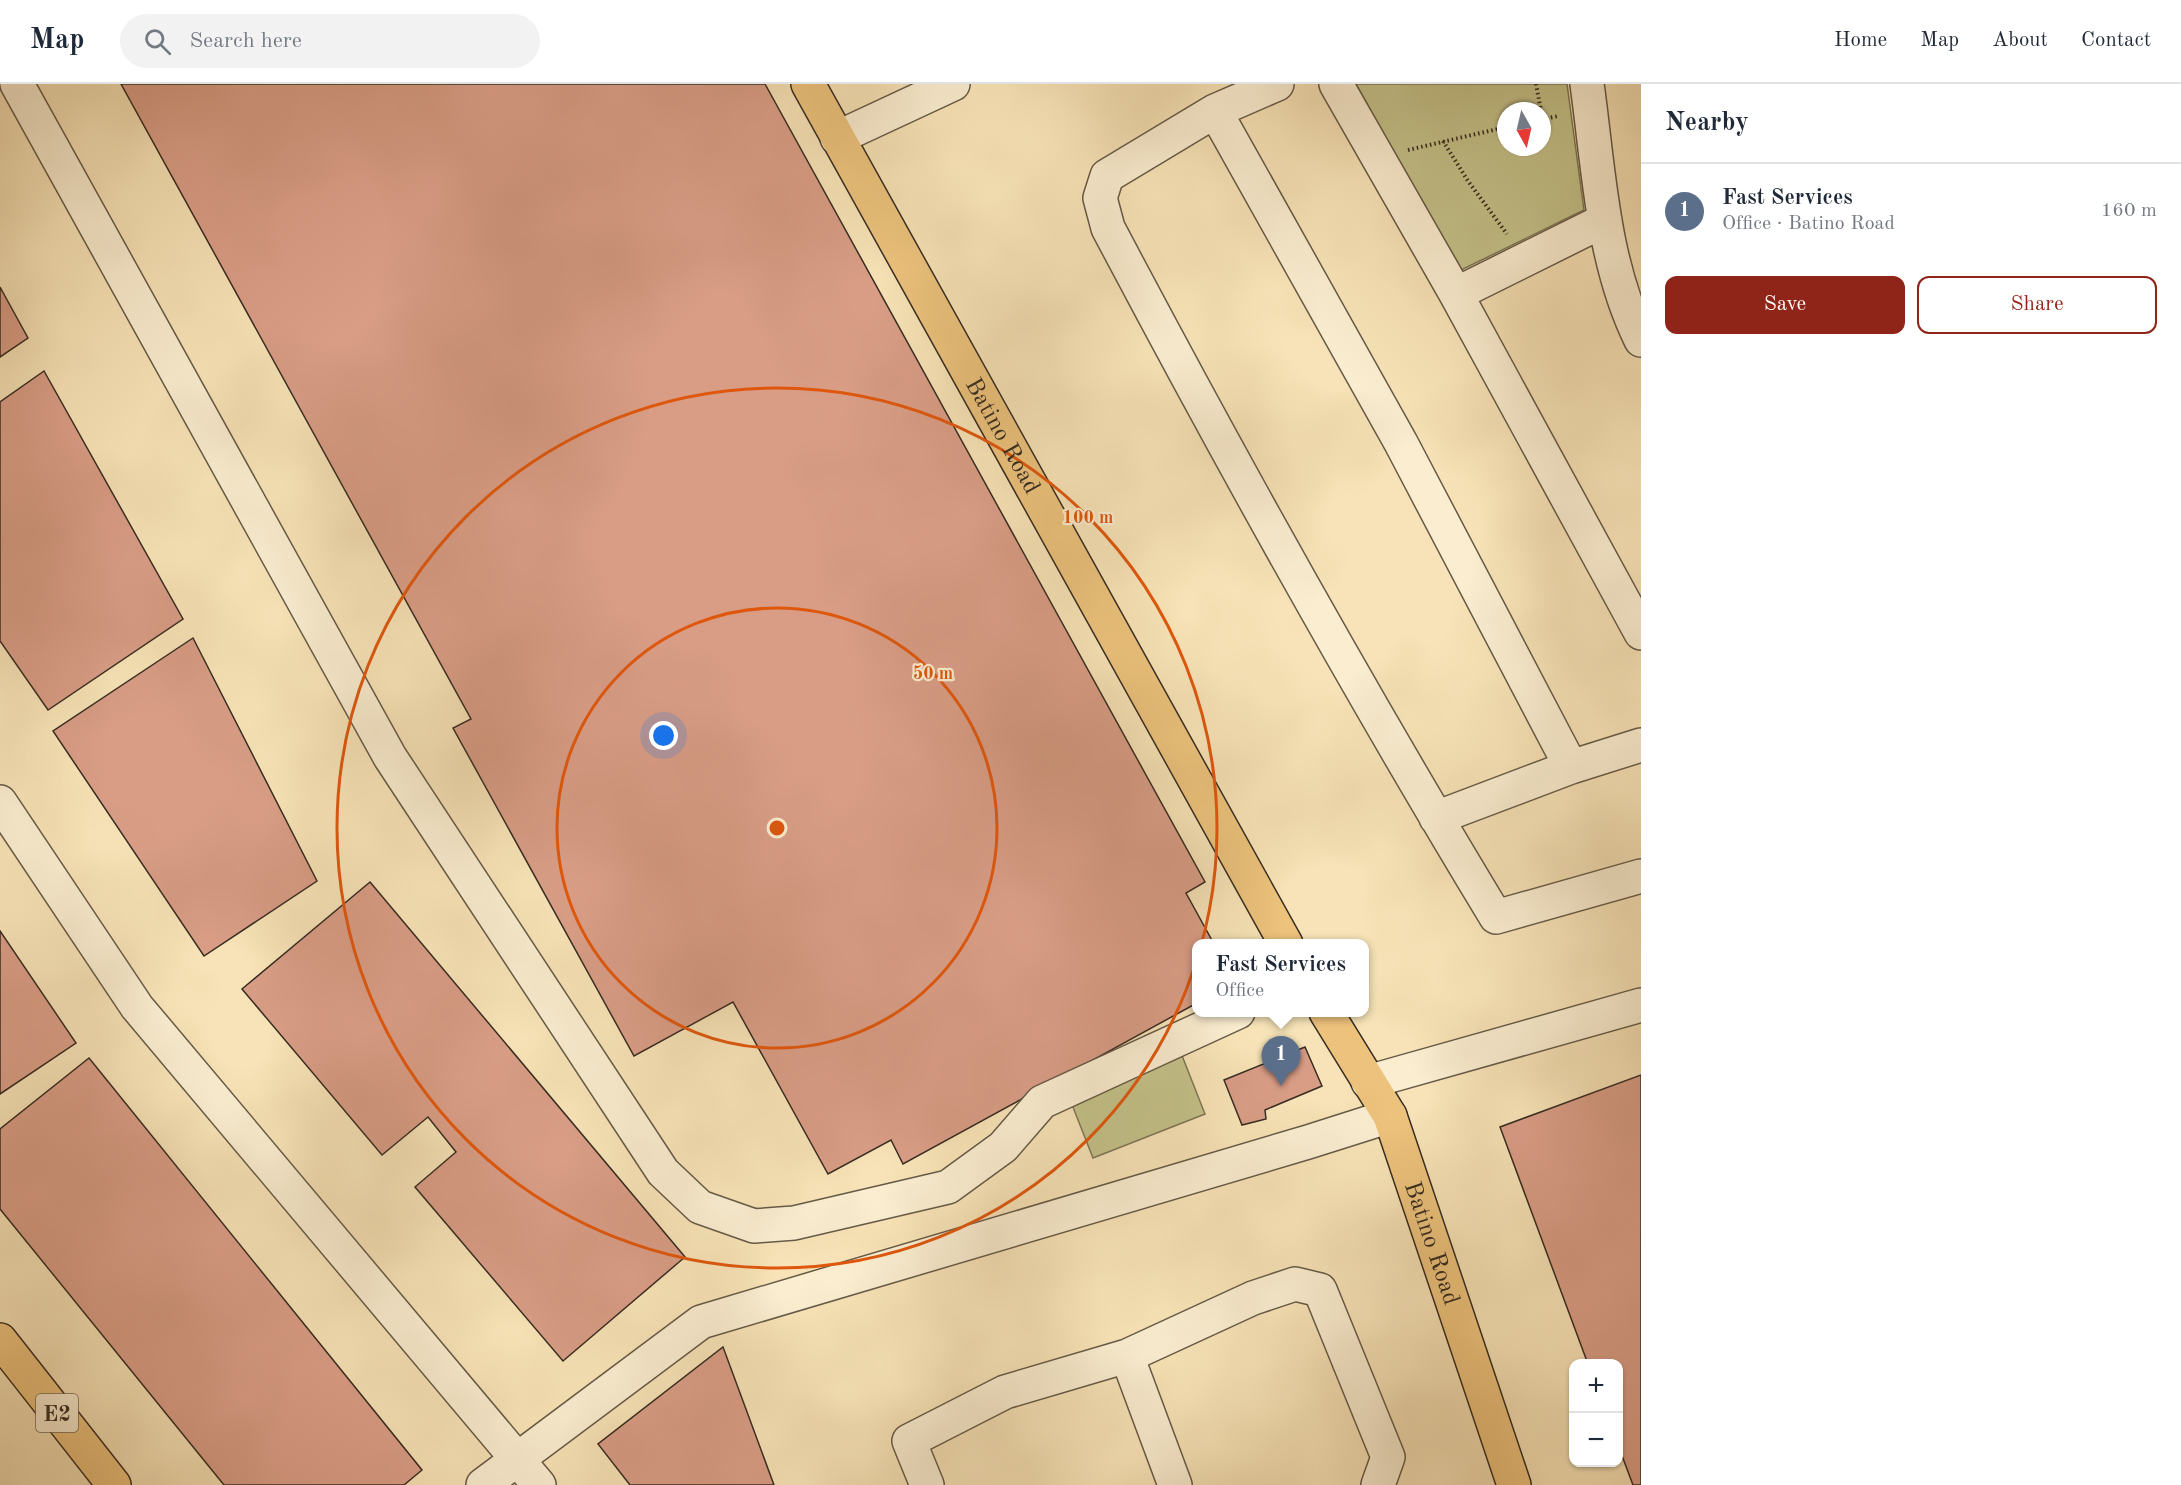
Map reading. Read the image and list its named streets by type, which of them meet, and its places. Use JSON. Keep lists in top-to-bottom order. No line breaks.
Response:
{"streets":{"main road":["Batino Road","E2"]},"north":"bottom","page":{"header":"Map","search":"Search here","nav":["Home","Map","About","Contact"],"heading":"Nearby","list":[{"mark":"1","name":"Fast Services","note":"Office · Batino Road","value":"160 m"}],"buttons":["Save","Share"],"popup":["Fast Services","Office"],"pins":"1","map_buttons":["+","−"]},"rings":["100 m","50 m"]}
